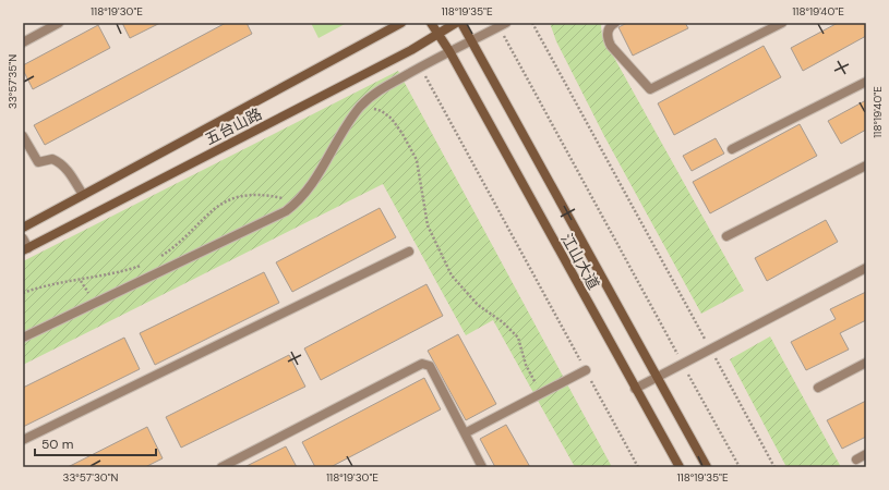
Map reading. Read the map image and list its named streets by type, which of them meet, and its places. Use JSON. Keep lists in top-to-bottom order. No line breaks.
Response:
{"streets":{"main road":["五台山路","江山大道"]},"crossings":[["五台山路","江山大道"]],"scale_bar":"50 m","coordinates":["118°19'30\"E","118°19'35\"E","118°19'40\"E","33°57'35\"N","33°57'30\"N"]}
